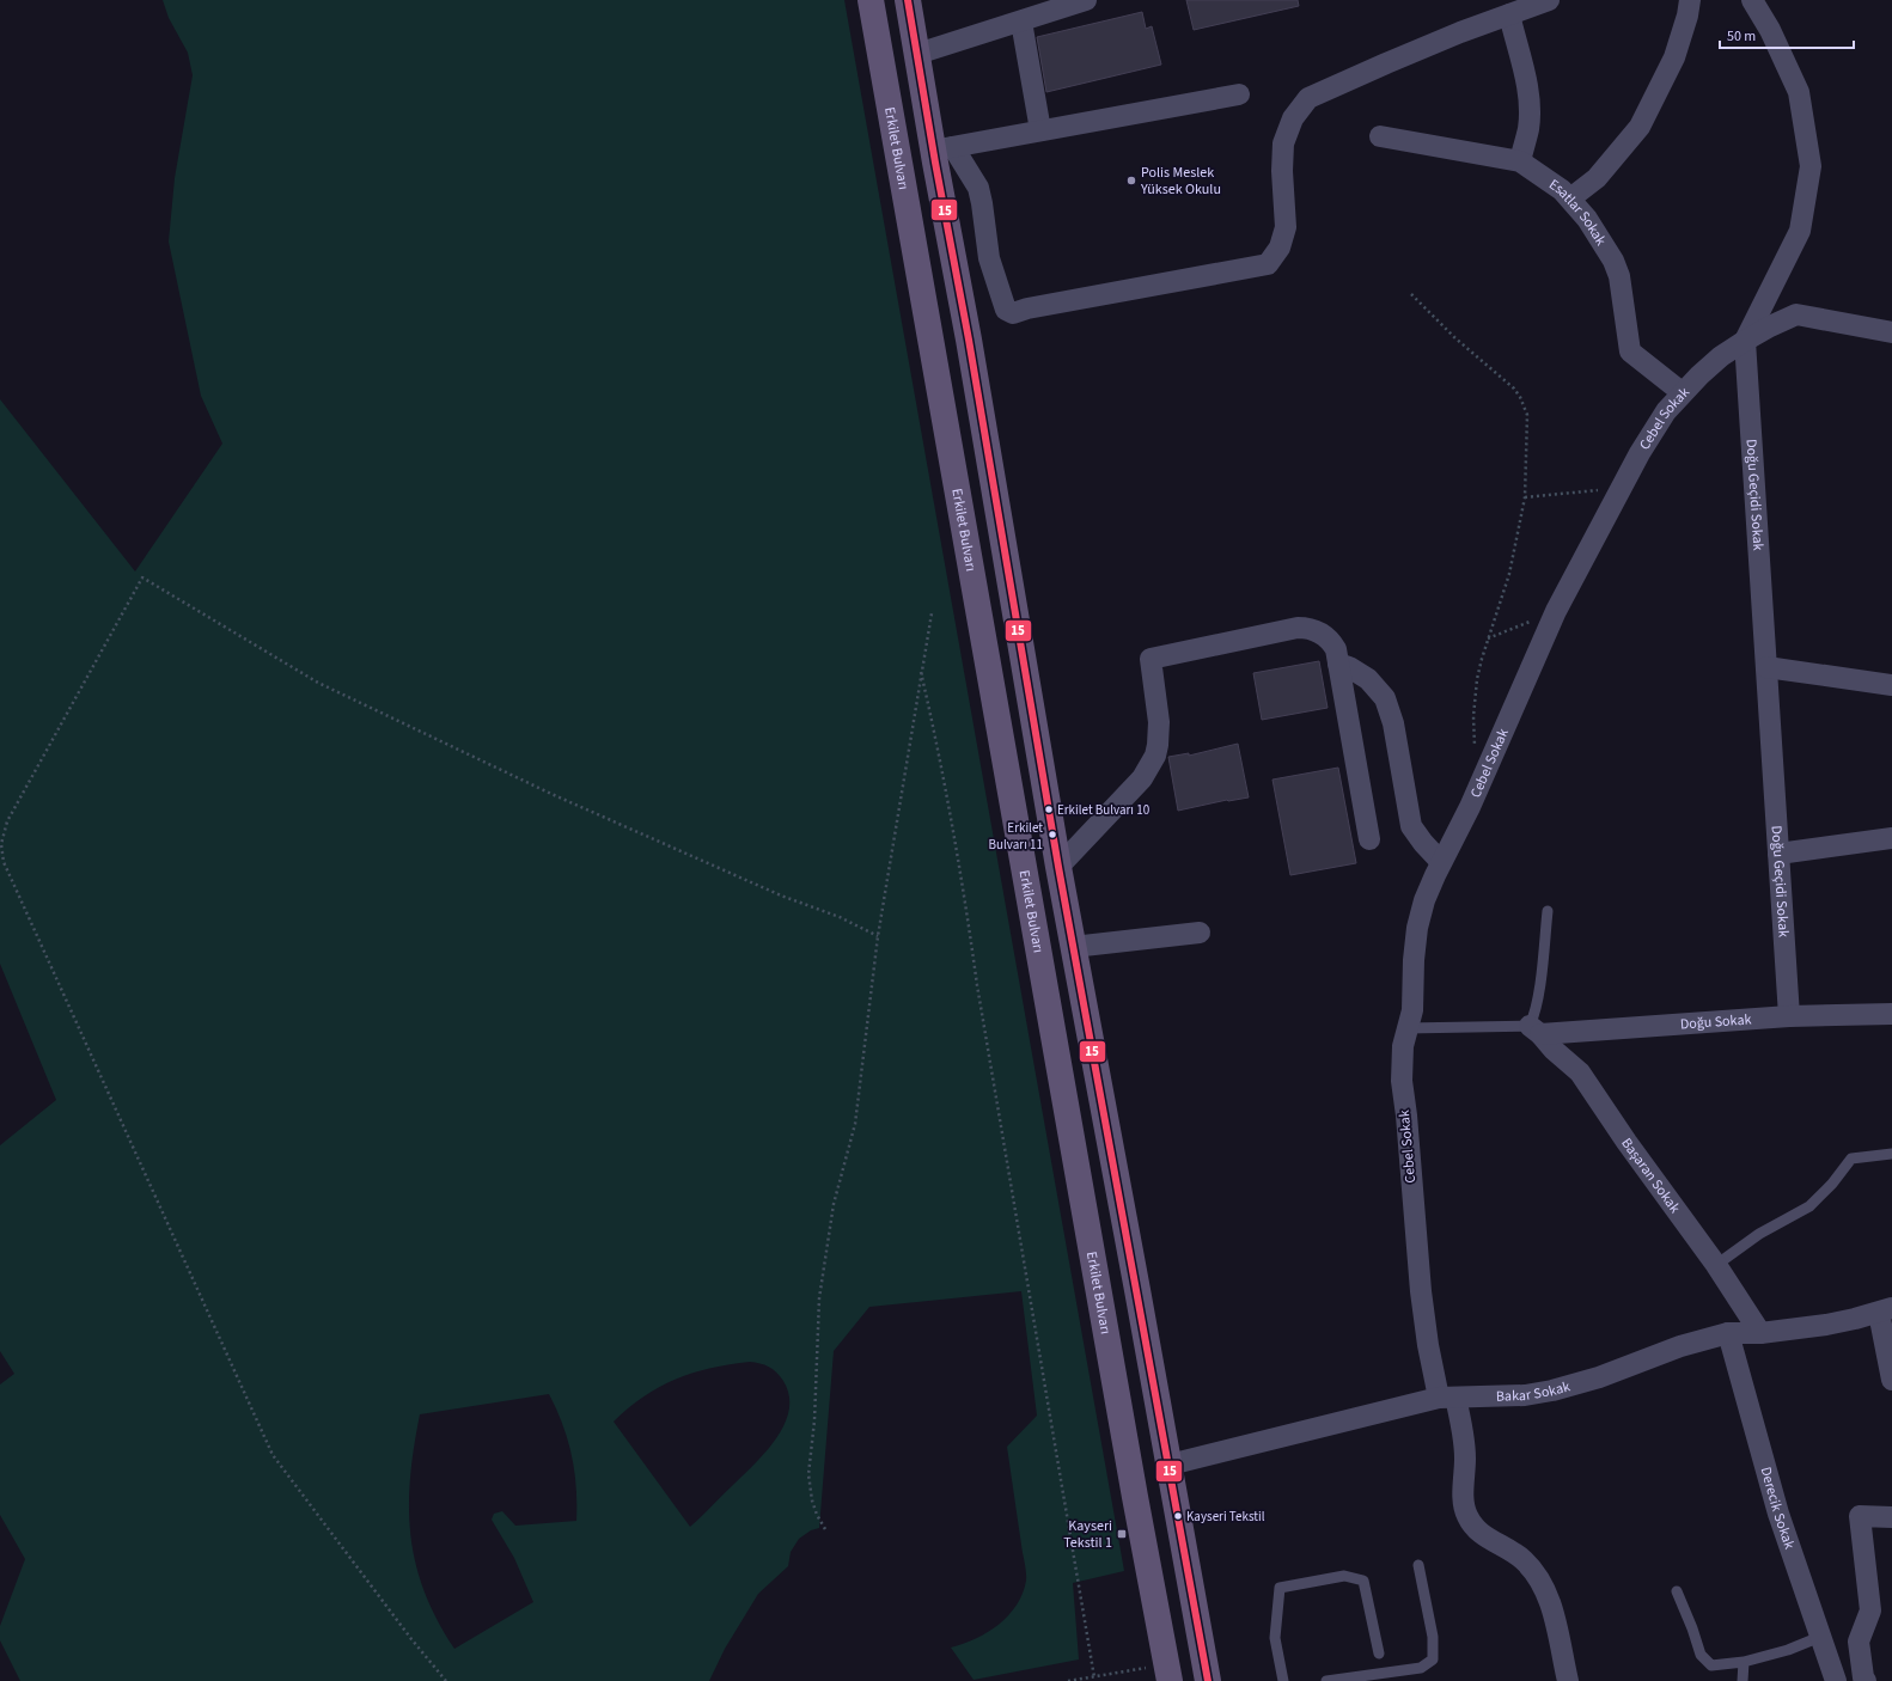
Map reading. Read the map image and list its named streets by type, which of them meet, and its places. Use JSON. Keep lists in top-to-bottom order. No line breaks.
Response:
{"streets":{"main road":["Erkilet Bulvarı"],"street":["Esatlar Sokak","Cebel Sokak","Doğu Geçidi Sokak","Doğu Sokak","Başaran Sokak","Bakar Sokak","Derecik Sokak"]},"crossings":[["Esatlar Sokak","Cebel Sokak"],["Cebel Sokak","Doğu Geçidi Sokak"],["Cebel Sokak","Bakar Sokak"],["Doğu Geçidi Sokak","Doğu Sokak"],["Doğu Sokak","Başaran Sokak"],["Başaran Sokak","Bakar Sokak"],["Bakar Sokak","Derecik Sokak"]],"places":{"other":["Polis Meslek Yüksek Okulu","Erkilet Bulvarı 10","Erkilet Bulvarı 11","Kayseri Tekstil"],"transit":["Kayseri Tekstil 1"]},"lines":["transit line 15"],"scale_bar":"50 m"}
